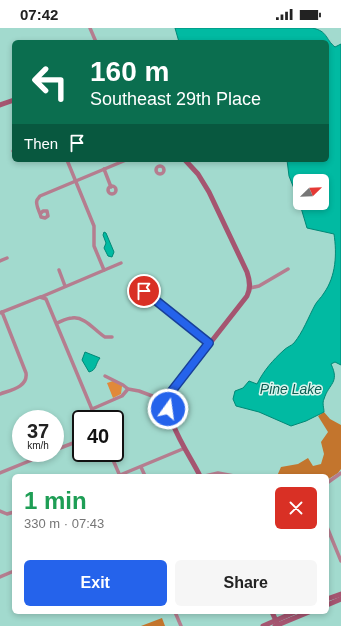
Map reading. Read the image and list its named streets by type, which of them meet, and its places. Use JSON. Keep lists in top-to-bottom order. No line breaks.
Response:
{"water":["Pine Lake"],"north":"top right","page":{"status":"07:42","turn":["160 m","Southeast 29th Place"],"then":"Then","speed":"37 km/h","limit":"40","heading":["1 min","330 m · 07:43"],"buttons":["Exit","Share"]}}
